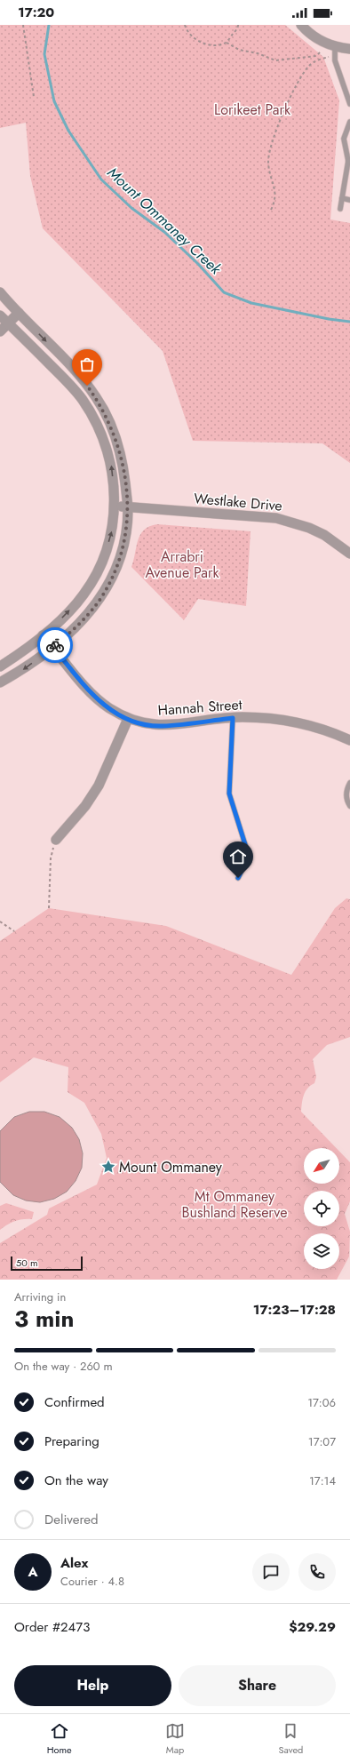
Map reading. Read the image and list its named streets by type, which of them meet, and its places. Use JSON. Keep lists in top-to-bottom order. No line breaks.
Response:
{"streets":{"street":["Westlake Drive","Hannah Street"]},"water":["Mount Ommaney Creek"],"parks":["Lorikeet Park","Arrabri Avenue Park","Mt Ommaney Bushland Reserve"],"places":{"place":["Mount Ommaney"]},"scale_bar":"50 m","north":"bottom left","page":{"status":"17:20","scale":"50 m","heading":["3 min","Arriving in","17:23–17:28"],"panel":["Alex","Courier · 4.8","Order #2473","$29.29"],"bar":"On the way · 260 m","list":[["Confirmed","17:06"],["Preparing","17:07"],["On the way","17:14"],"Delivered"],"round":"A","buttons":["Help","Share"],"tabs":["Home","Map","Saved"]}}
